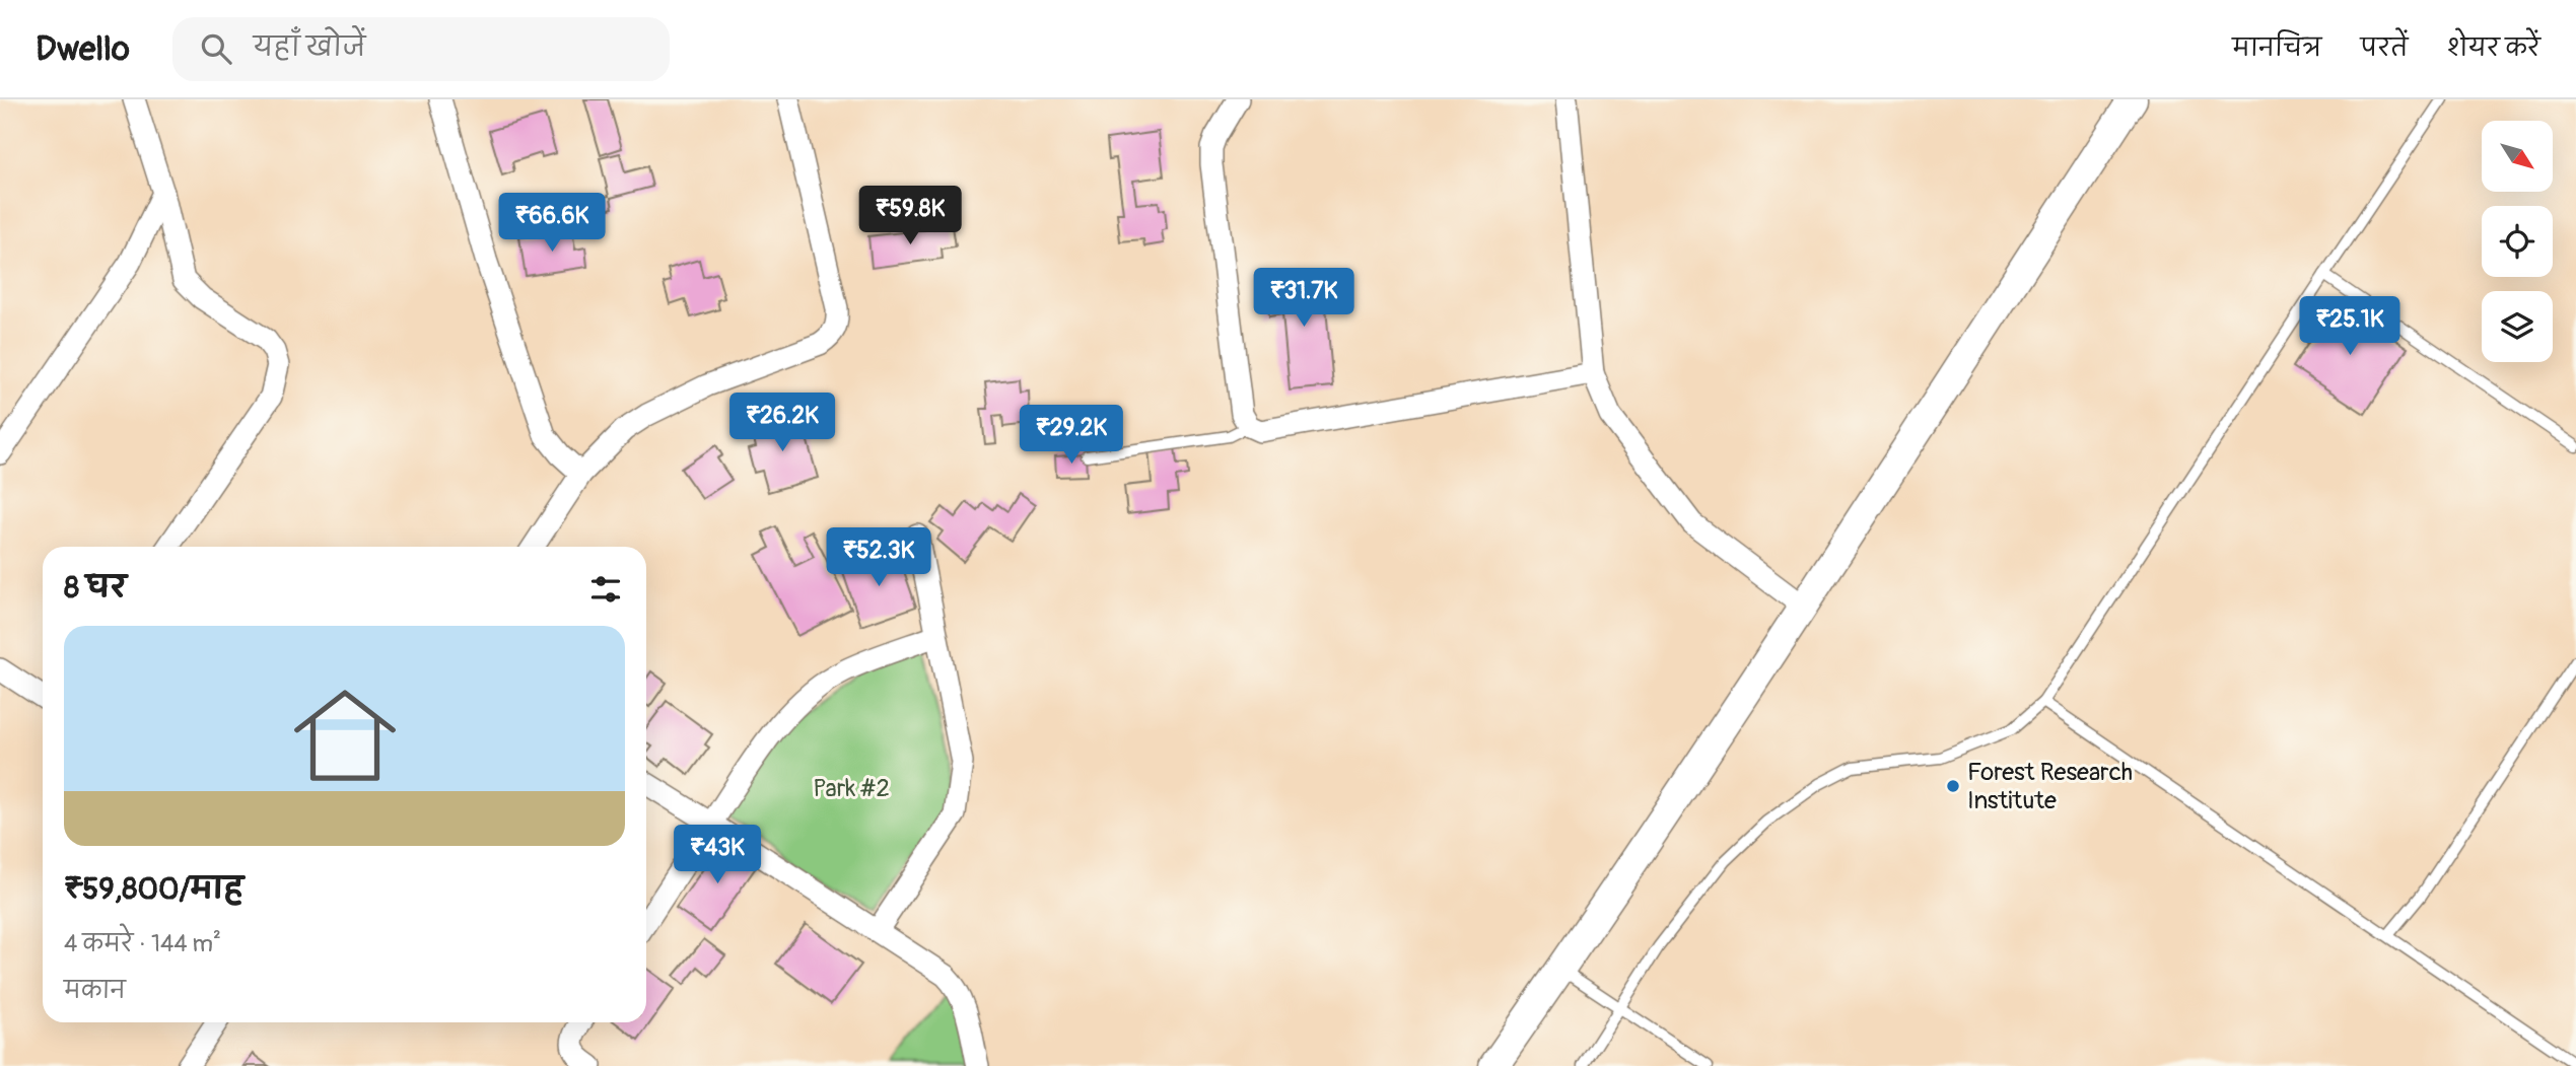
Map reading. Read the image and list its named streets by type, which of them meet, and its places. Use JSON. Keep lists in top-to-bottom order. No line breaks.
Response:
{"parks":["Park #2"],"places":["Forest Research Institute"],"north":"bottom right","page":{"header":"Dwello","search":"यहाँ खोजें","nav":["मानचित्र","परतें","शेयर करें"],"price":["₹59.8K","₹66.6K","₹31.7K","₹25.1K","₹26.2K","₹29.2K","₹52.3K","₹43K"],"heading":"8 घर","list":[{"name":"₹59,800/माह","note":"4 कमरे · 144 m² · मकान"}]}}
